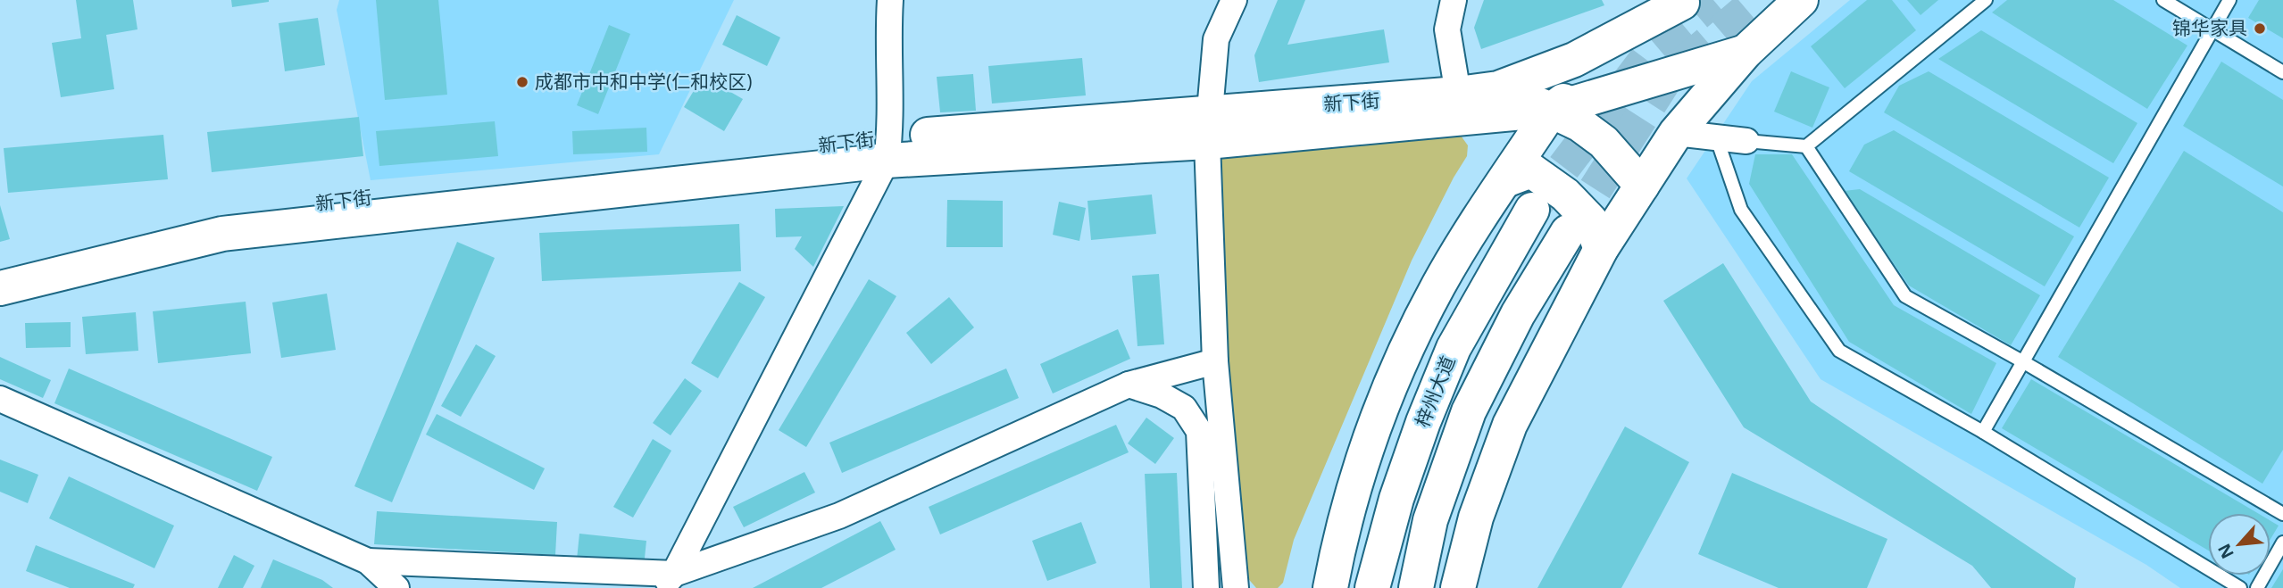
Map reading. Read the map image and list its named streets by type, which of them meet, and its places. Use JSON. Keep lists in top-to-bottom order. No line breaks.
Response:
{"streets":{"main road":["新下街","梓州大道"]},"places":["锦华家具","成都市中和中学(仁和校区)"],"north":"bottom left"}
